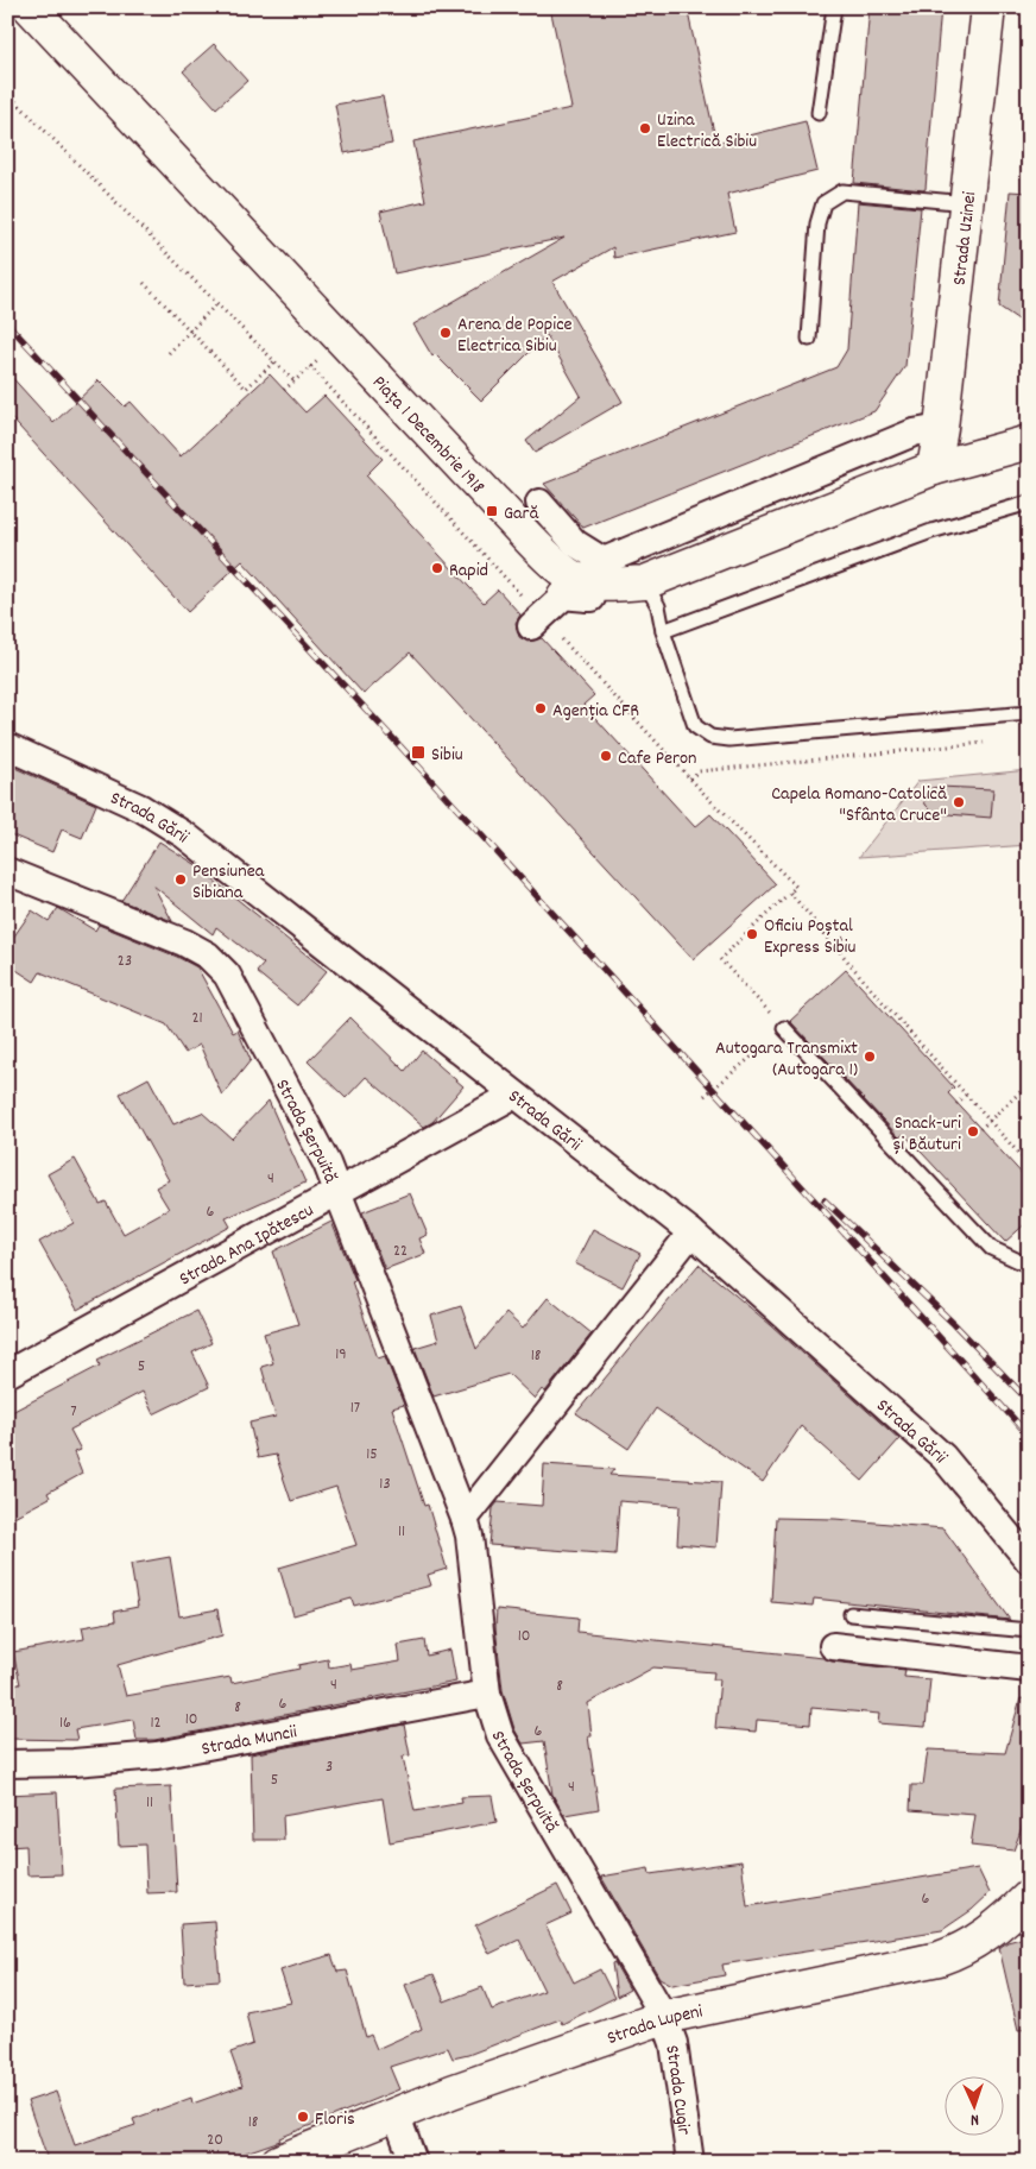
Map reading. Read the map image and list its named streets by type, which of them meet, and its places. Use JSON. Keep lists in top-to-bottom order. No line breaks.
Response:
{"streets":{"street":["Strada Uzinei","Piața 1 Decembrie 1918","Strada Gării","Strada Șerpuită","Strada Ana Ipătescu","Strada Muncii","Strada Lupeni","Strada Cugir"]},"crossings":[["Strada Uzinei","Piața 1 Decembrie 1918"],["Strada Gării","Strada Ana Ipătescu"],["Strada Șerpuită","Strada Ana Ipătescu"],["Strada Șerpuită","Strada Muncii"],["Strada Șerpuită","Strada Lupeni"],["Strada Șerpuită","Strada Cugir"],["Strada Lupeni","Strada Cugir"]],"places":{"other":["Uzina Electrică Sibiu","Arena de Popice Electrica Sibiu","Rapid","Agenția CFR","Cafe Peron","Capela Romano-Catolică \"Sfânta Cruce\"","Pensiunea Sibiana","Oficiu Poștal Express Sibiu","Autogara Transmixt (Autogara 1)","Snack-uri și Băuturi","Floris"],"transit":["Gară","Sibiu"]},"house_numbers":["23","21","4","6","22","19","18","5","17","7","15","13","11","10","4","8","6","8","10","16","12","6","3","5","4","11","6","18","20"],"north":"bottom"}
